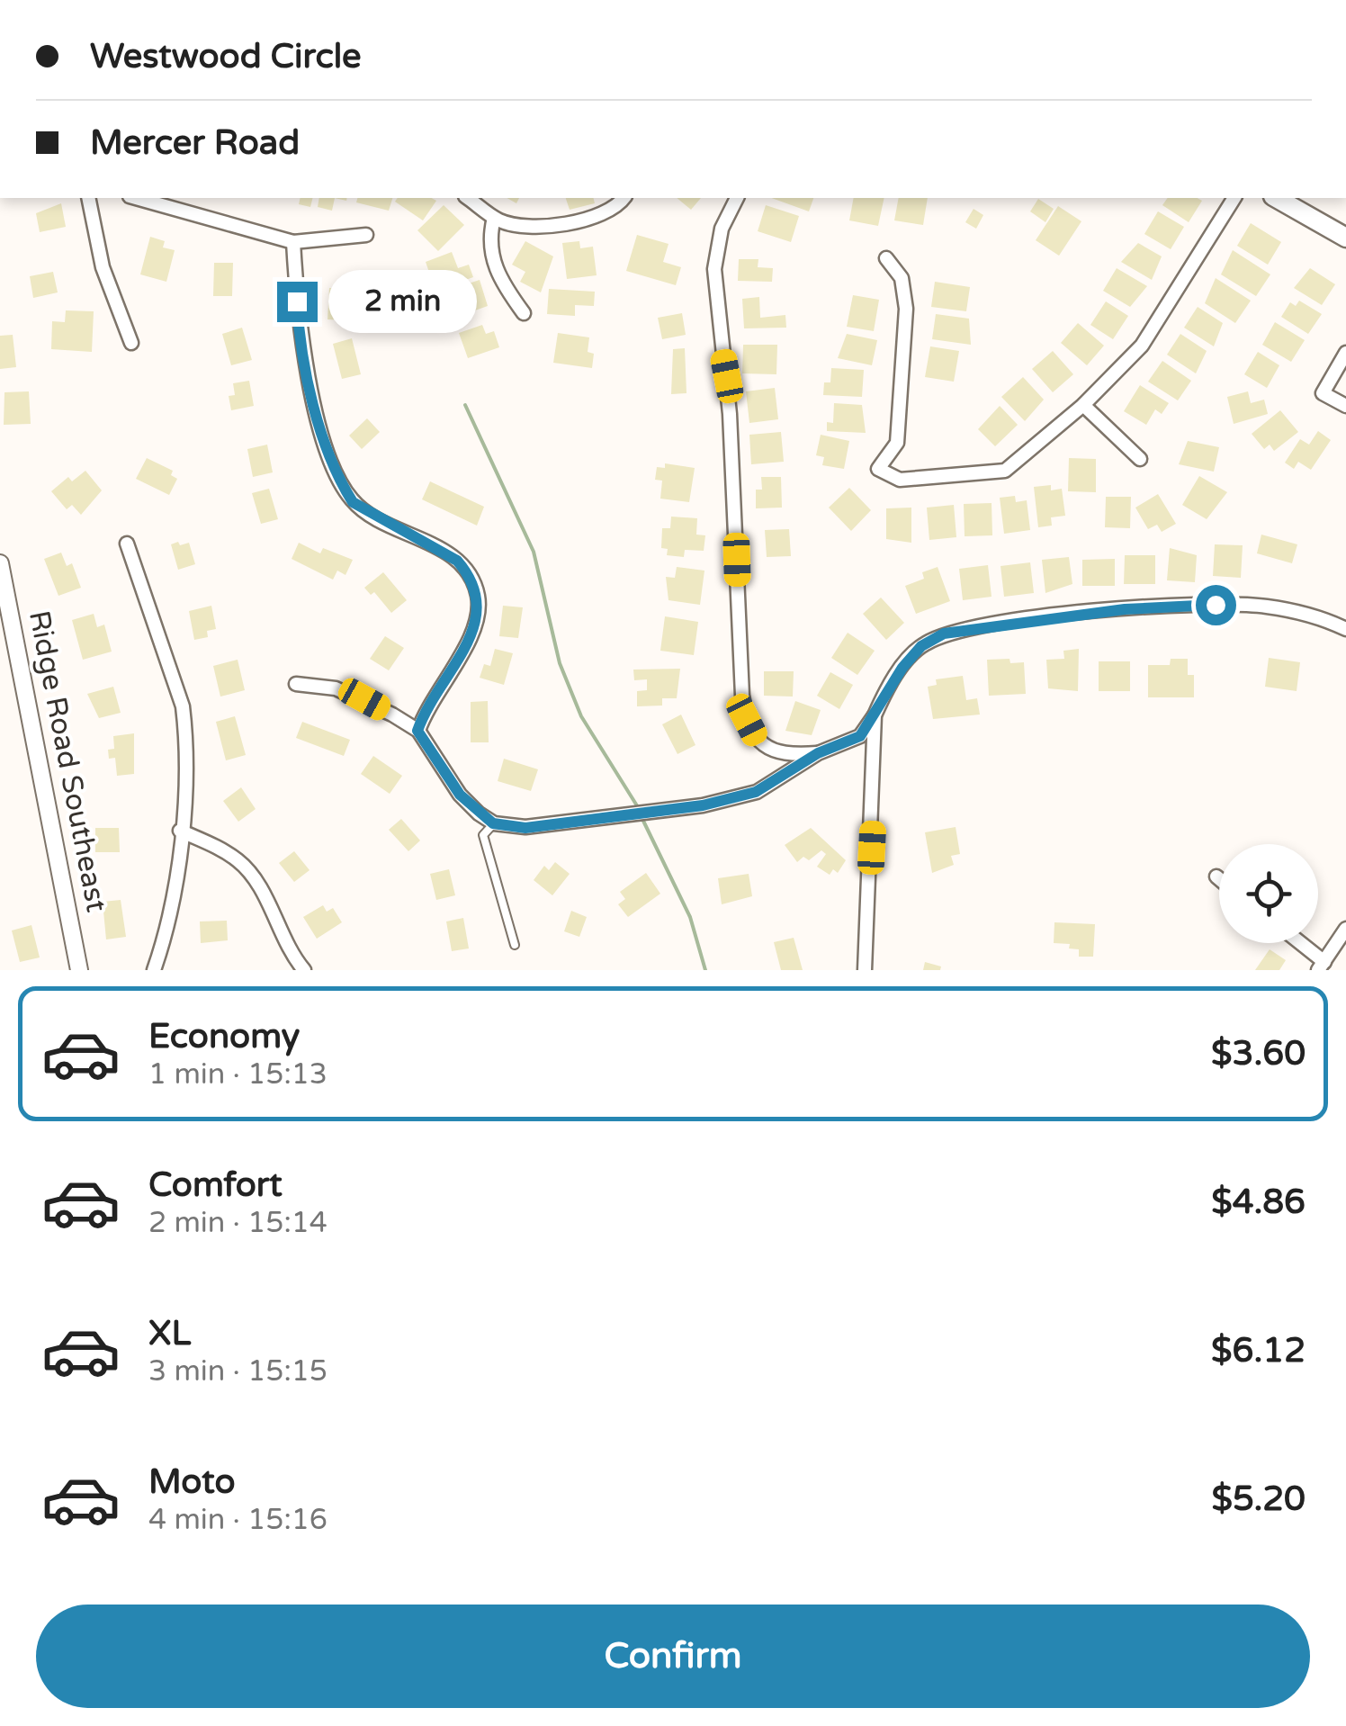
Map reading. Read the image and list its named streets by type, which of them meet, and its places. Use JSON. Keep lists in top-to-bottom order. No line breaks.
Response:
{"streets":{"street":["Ridge Road Southeast"]},"page":{"banner":["Westwood Circle","Mercer Road"],"bubble":"2 min","list":[{"name":"Economy","note":"1 min · 15:13","value":"$3.60"},{"name":"Comfort","note":"2 min · 15:14","value":"$4.86"},{"name":"XL","note":"3 min · 15:15","value":"$6.12"},{"name":"Moto","note":"4 min · 15:16","value":"$5.20"}],"buttons":"Confirm"}}
